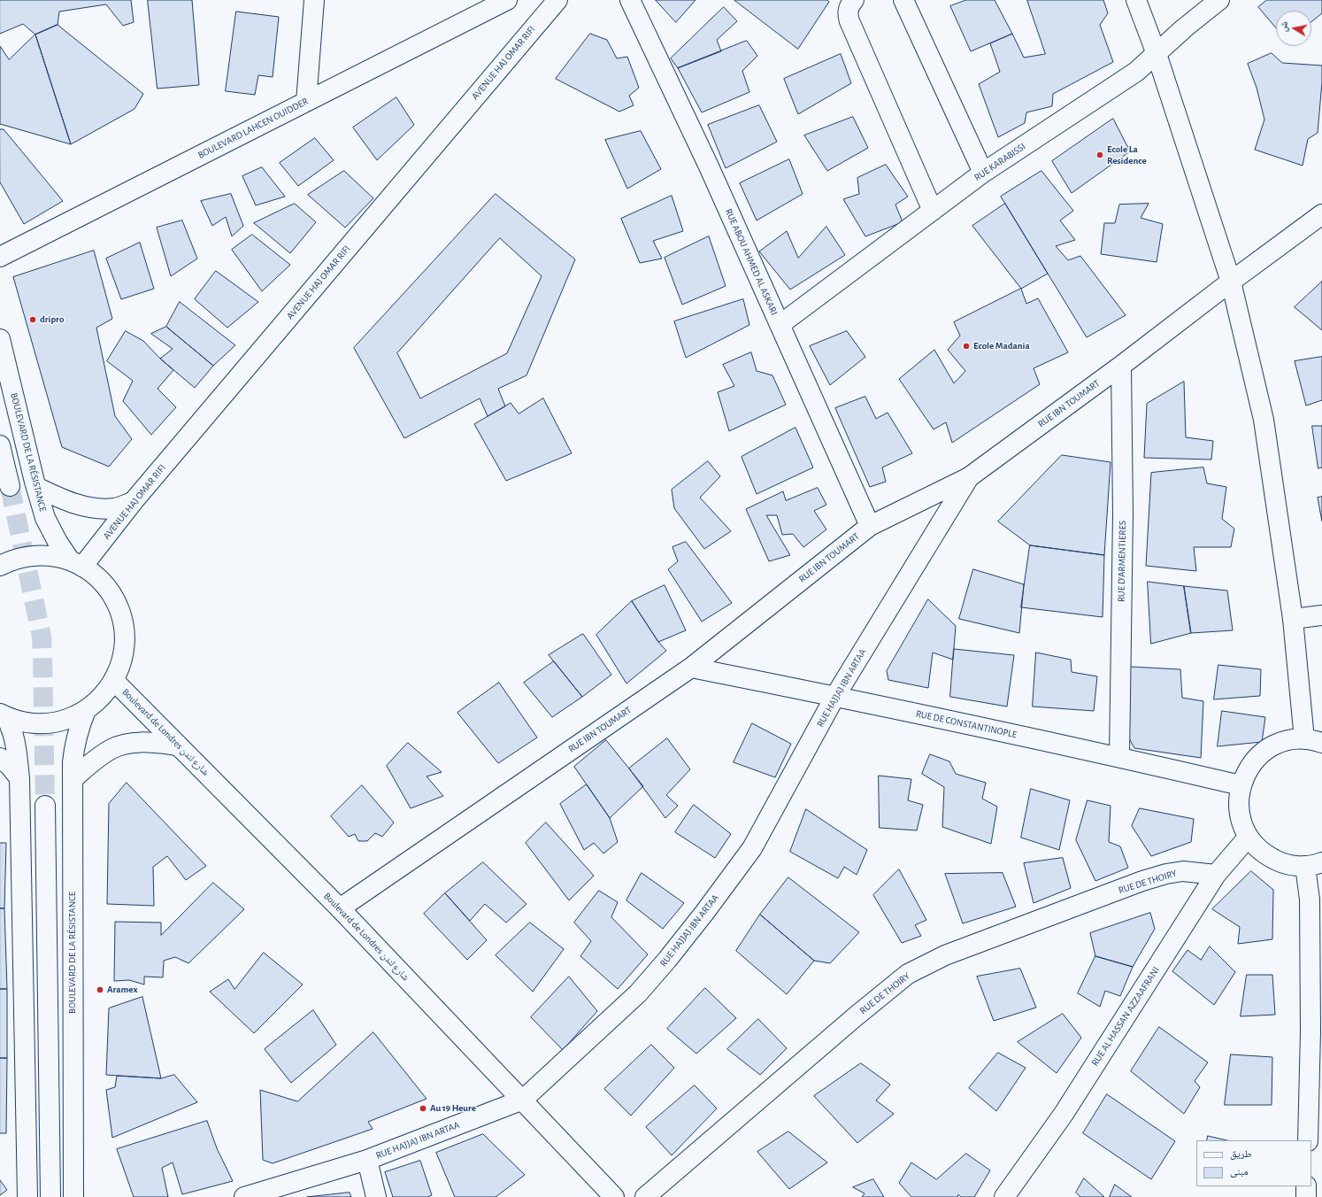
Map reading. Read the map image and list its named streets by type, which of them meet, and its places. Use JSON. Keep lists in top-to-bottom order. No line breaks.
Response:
{"streets":{"street":["AVENUE HAJ OMAR RIFI","BOULEVARD LAHCEN OUIDDER","RUE KARABISSI","RUE ABOU AHMED AL ASKARI","RUE IBN TOUMART","BOULEVARD DE LA RÉSISTANCE","RUE D'ARMENTIERES","RUE HAJJAJ IBN ARTAA","RUE DE CONSTANTINOPLE","Boulevard de Londres شارع لندن","RUE DE THOIRY","RUE AL HASSAN AZZAAFRANI"]},"crossings":[["AVENUE HAJ OMAR RIFI","BOULEVARD DE LA RÉSISTANCE"],["RUE KARABISSI","RUE ABOU AHMED AL ASKARI"],["RUE ABOU AHMED AL ASKARI","RUE IBN TOUMART"],["RUE IBN TOUMART","RUE D'ARMENTIERES"],["RUE IBN TOUMART","RUE HAJJAJ IBN ARTAA"],["RUE IBN TOUMART","RUE DE CONSTANTINOPLE"],["RUE IBN TOUMART","Boulevard de Londres شارع لندن"],["RUE D'ARMENTIERES","RUE DE CONSTANTINOPLE"],["RUE HAJJAJ IBN ARTAA","RUE DE CONSTANTINOPLE"],["RUE HAJJAJ IBN ARTAA","Boulevard de Londres شارع لندن"],["RUE DE THOIRY","RUE AL HASSAN AZZAAFRANI"]],"places":["Ecole La Residence","dripro","Ecole Madania","Aramex","Au 19 Heure"],"legend":["طريق","مبنى"],"north":"left"}
